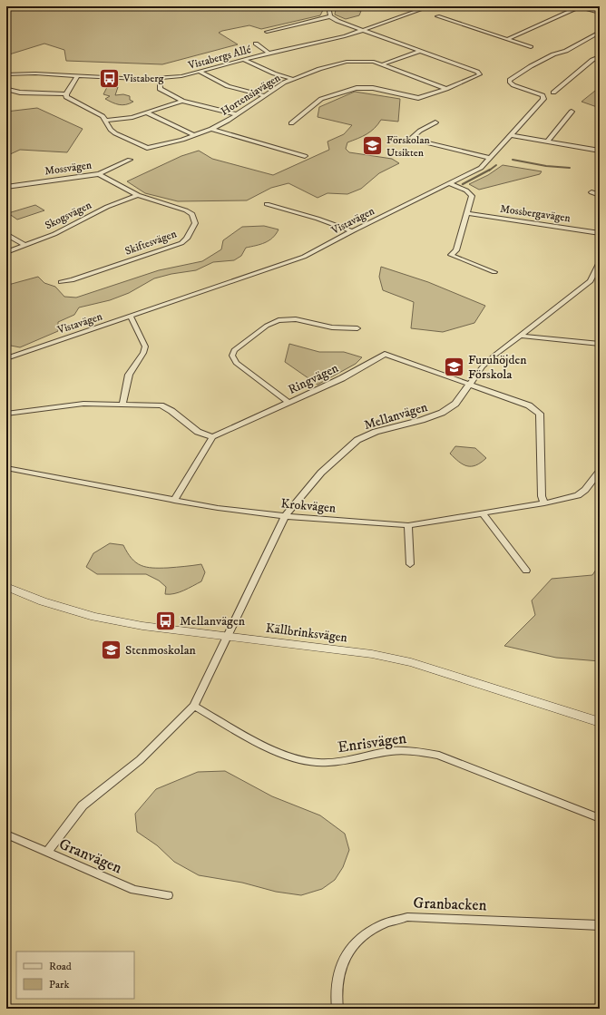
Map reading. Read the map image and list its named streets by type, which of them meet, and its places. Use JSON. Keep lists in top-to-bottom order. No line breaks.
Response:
{"streets":{"street":["Vistabergs Allé","Hortensiavägen","Mossvägen","Mossbergavägen","Skogsvägen","Vistavägen","Skiftesvägen","Ringvägen","Mellanvägen","Krokvägen","Källbrinksvägen","Enrisvägen","Granvägen","Granbacken"]},"crossings":[["Mossvägen","Skiftesvägen"],["Skogsvägen","Skiftesvägen"],["Ringvägen","Mellanvägen"],["Ringvägen","Krokvägen"],["Mellanvägen","Krokvägen"],["Mellanvägen","Källbrinksvägen"],["Mellanvägen","Enrisvägen"],["Mellanvägen","Granvägen"]],"places":{"bus stop":["Vistaberg","Mellanvägen"],"school or university":["Förskolan Utsikten","Furuhöjden Förskola","Stenmoskolan"]},"legend":["Road","Park"]}
